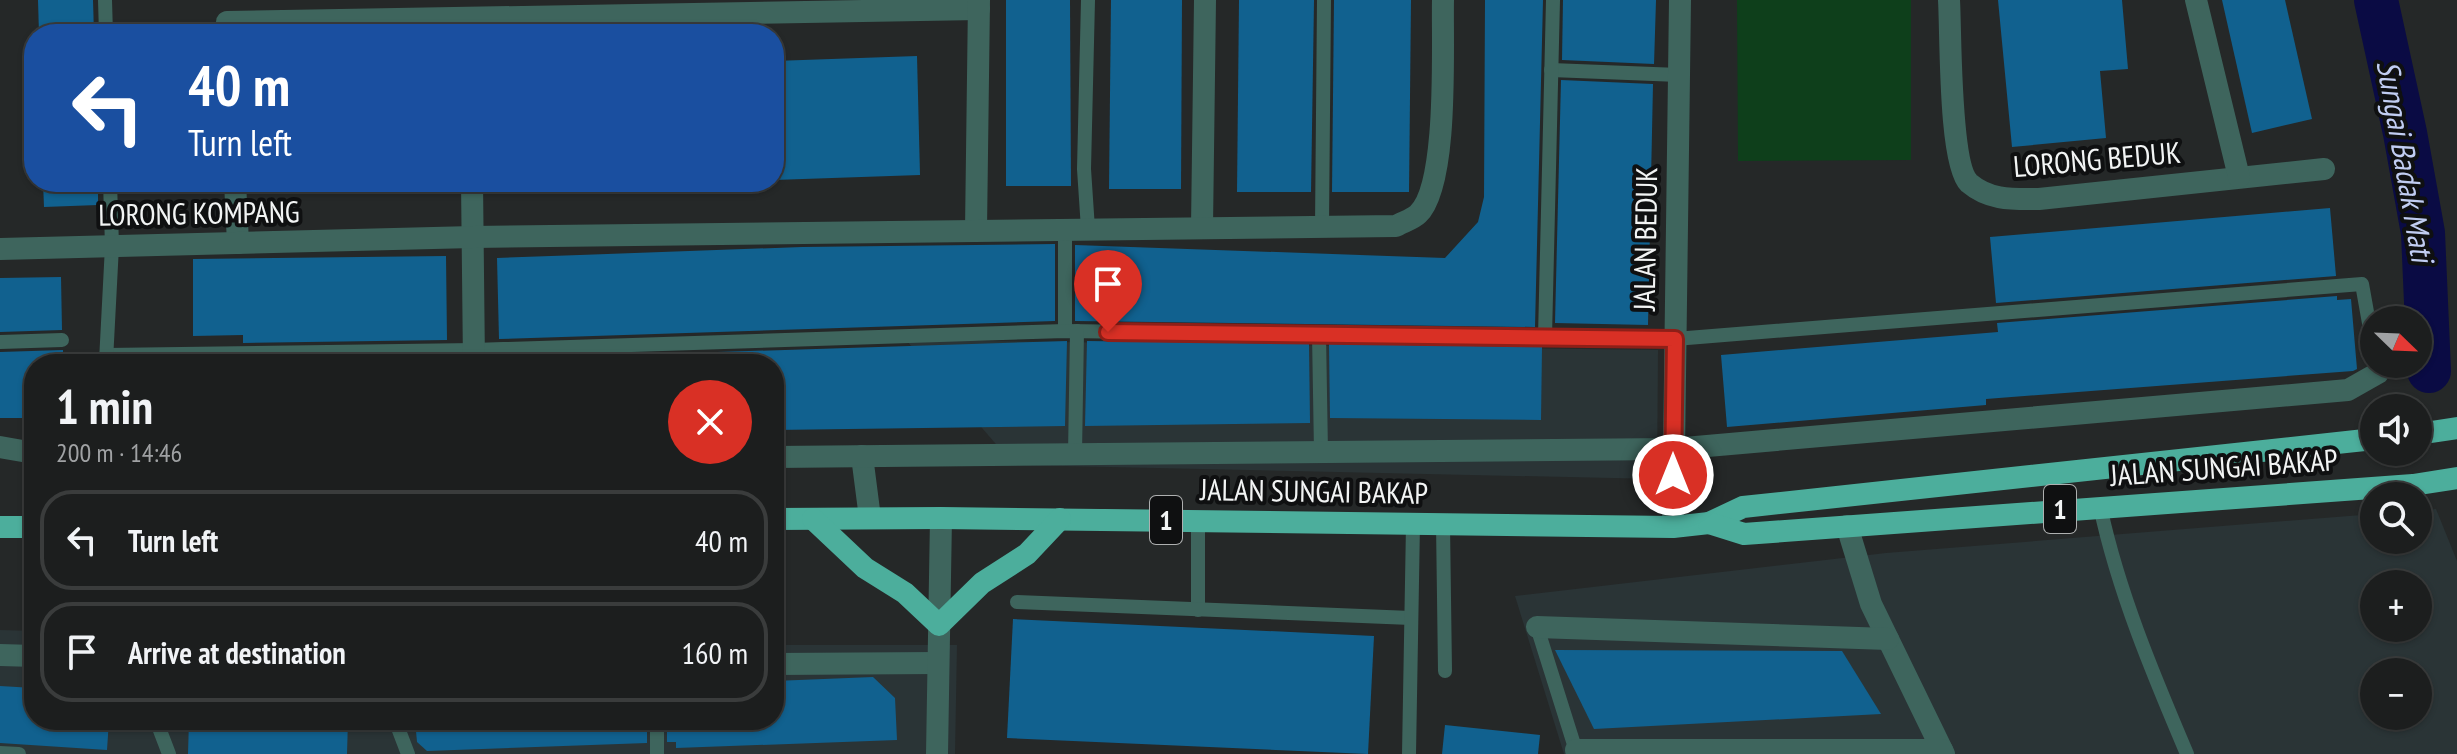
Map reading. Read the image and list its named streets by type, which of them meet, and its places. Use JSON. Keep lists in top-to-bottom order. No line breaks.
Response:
{"streets":{"highway":["JALAN SUNGAI BAKAP","1"],"street":["LORONG BEDUK","LORONG KOMPANG","JALAN BEDUK"]},"crossings":[["JALAN BEDUK","JALAN SUNGAI BAKAP"]],"water":["Sungai Badak Mati"],"north":"bottom right","page":{"turn":["40 m","Turn left"],"map_buttons":["+","−"],"heading":["1 min","200 m · 14:46"],"list":[{"name":"Turn left","value":"40 m"},{"name":"Arrive at destination","value":"160 m"}]}}
